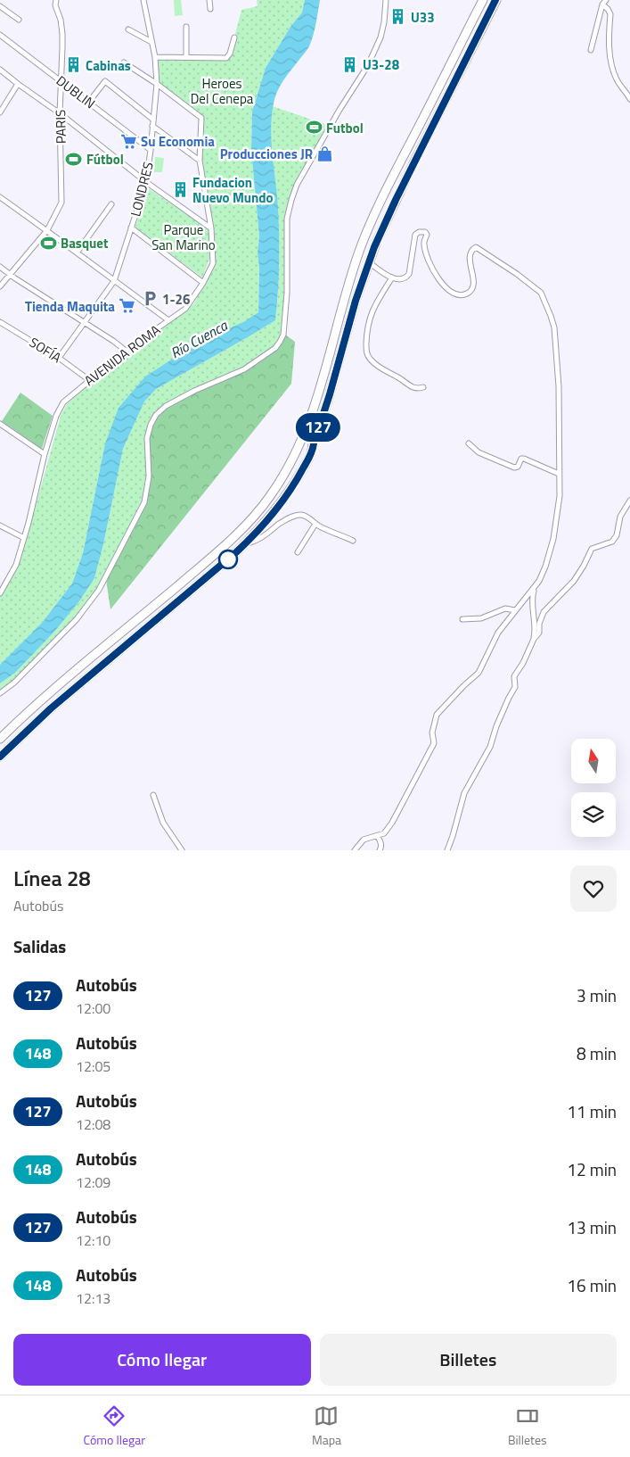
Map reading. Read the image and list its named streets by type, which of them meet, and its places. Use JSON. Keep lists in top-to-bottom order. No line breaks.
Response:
{"streets":{"street":["DUBLIN","PARIS","LONDRES","SOFÍA","AVENIDA ROMA"]},"crossings":[["DUBLIN","PARIS"],["DUBLIN","LONDRES"],["LONDRES","SOFÍA"],["LONDRES","AVENIDA ROMA"],["SOFÍA","AVENIDA ROMA"]],"water":["Río Cuenca"],"parks":["Heroes Del Cenepa","Parque San Marino"],"places":{"building":["U33","U3-28","Cabinas","Fundacion Nuevo Mundo"],"sports":["Futbol","Fútbol","Basquet"],"supermarket":["Su Economia","Tienda Maquita"],"shop":["Producciones JR"],"parking":["1-26"]},"lines":["bus line 127"],"north":"top","page":{"on_map":"127","heading":[["Línea 28","Autobús"],"Salidas"],"list":[{"mark":"127","name":"Autobús","note":"12:00","value":"3 min"},{"mark":"148","name":"Autobús","note":"12:05","value":"8 min"},{"mark":"127","name":"Autobús","note":"12:08","value":"11 min"},{"mark":"148","name":"Autobús","note":"12:09","value":"12 min"},{"mark":"127","name":"Autobús","note":"12:10","value":"13 min"},{"mark":"148","name":"Autobús","note":"12:13","value":"16 min"}],"buttons":["Cómo llegar","Billetes"],"tabs":["Cómo llegar","Mapa","Billetes"]}}
